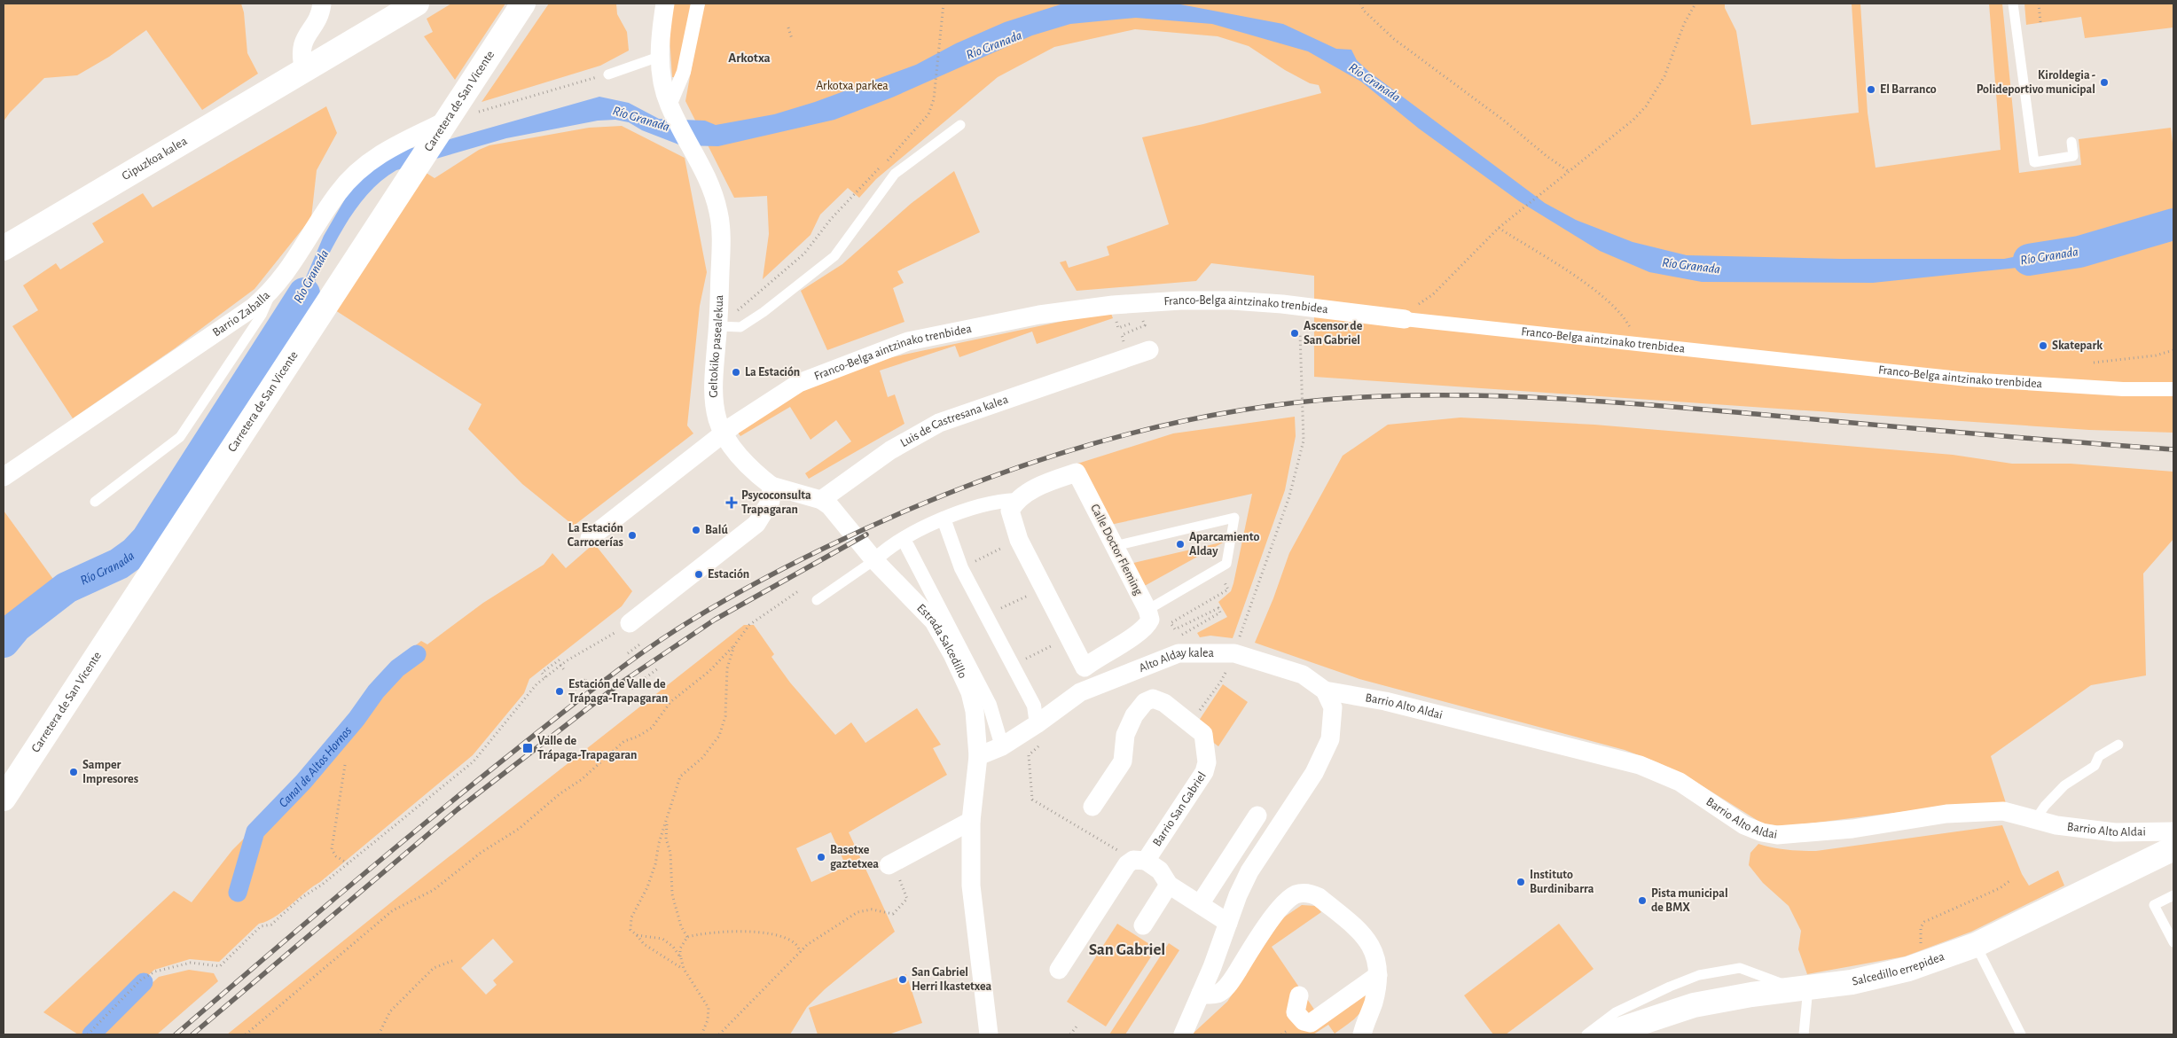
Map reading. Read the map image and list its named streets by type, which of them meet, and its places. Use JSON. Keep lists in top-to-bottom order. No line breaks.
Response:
{"streets":{"street":["Carretera de San Vicente","Gipuzkoa kalea","Franco-Belga aintzinako trenbidea","Barrio Zaballa","Geltokiko pasealekua","Luis de Castresana kalea","Calle Doctor Fleming","Estrada Salcedillo","Alto Alday kalea","Barrio Alto Aldai","Barrio San Gabriel","Salcedillo errepidea"]},"crossings":[["Carretera de San Vicente","Barrio Zaballa"],["Franco-Belga aintzinako trenbidea","Geltokiko pasealekua"],["Luis de Castresana kalea","Estrada Salcedillo"],["Estrada Salcedillo","Alto Alday kalea"],["Alto Alday kalea","Barrio Alto Aldai"]],"districts":["Arkotxa","San Gabriel"],"water":["Río Granada","Canal de Altos Hornos"],"parks":["Arkotxa parkea"],"places":{"other":["Kiroldegia - Polideportivo municipal","El Barranco","Ascensor de San Gabriel","Skatepark","La Estación","Balú","La Estación Carrocerías","Aparcamiento Alday","Estación","Estación de Valle de Trápaga-Trapagaran","Samper Impresores","Basetxe gaztetxea","Instituto Burdinibarra","Pista municipal de BMX","San Gabriel Herri Ikastetxea"],"health":["Psycoconsulta Trapagaran"],"transit":["Valle de Trápaga-Trapagaran"]}}
